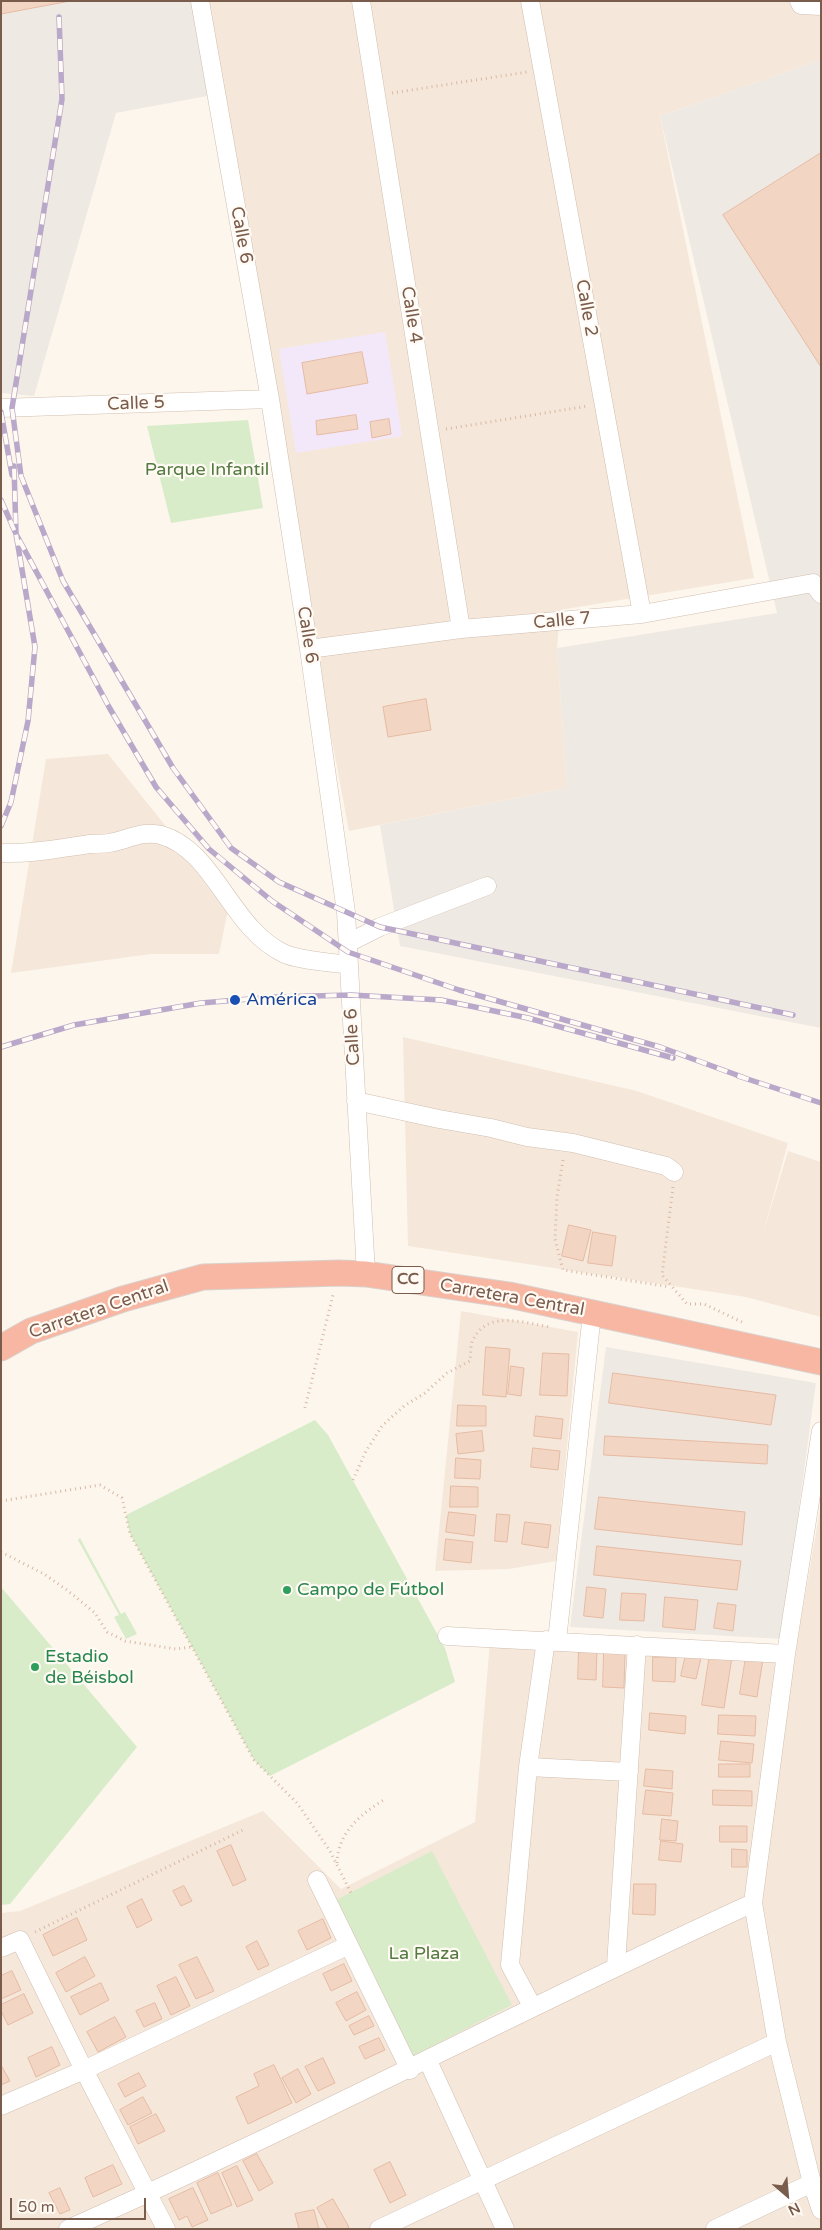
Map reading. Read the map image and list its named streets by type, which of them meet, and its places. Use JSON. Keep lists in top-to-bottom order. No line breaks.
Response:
{"streets":{"highway":["CC","Carretera Central"],"street":["Calle 6","Calle 2","Calle 4","Calle 5","Calle 7"]},"crossings":[["Calle 6","Calle 5"],["Calle 6","Calle 7"],["Calle 6","Carretera Central"],["Calle 2","Calle 7"],["Calle 4","Calle 7"]],"parks":["Parque Infantil","La Plaza"],"places":["América","Campo de Fútbol","Estadio de Béisbol"],"scale_bar":"50 m","north":"bottom right"}
